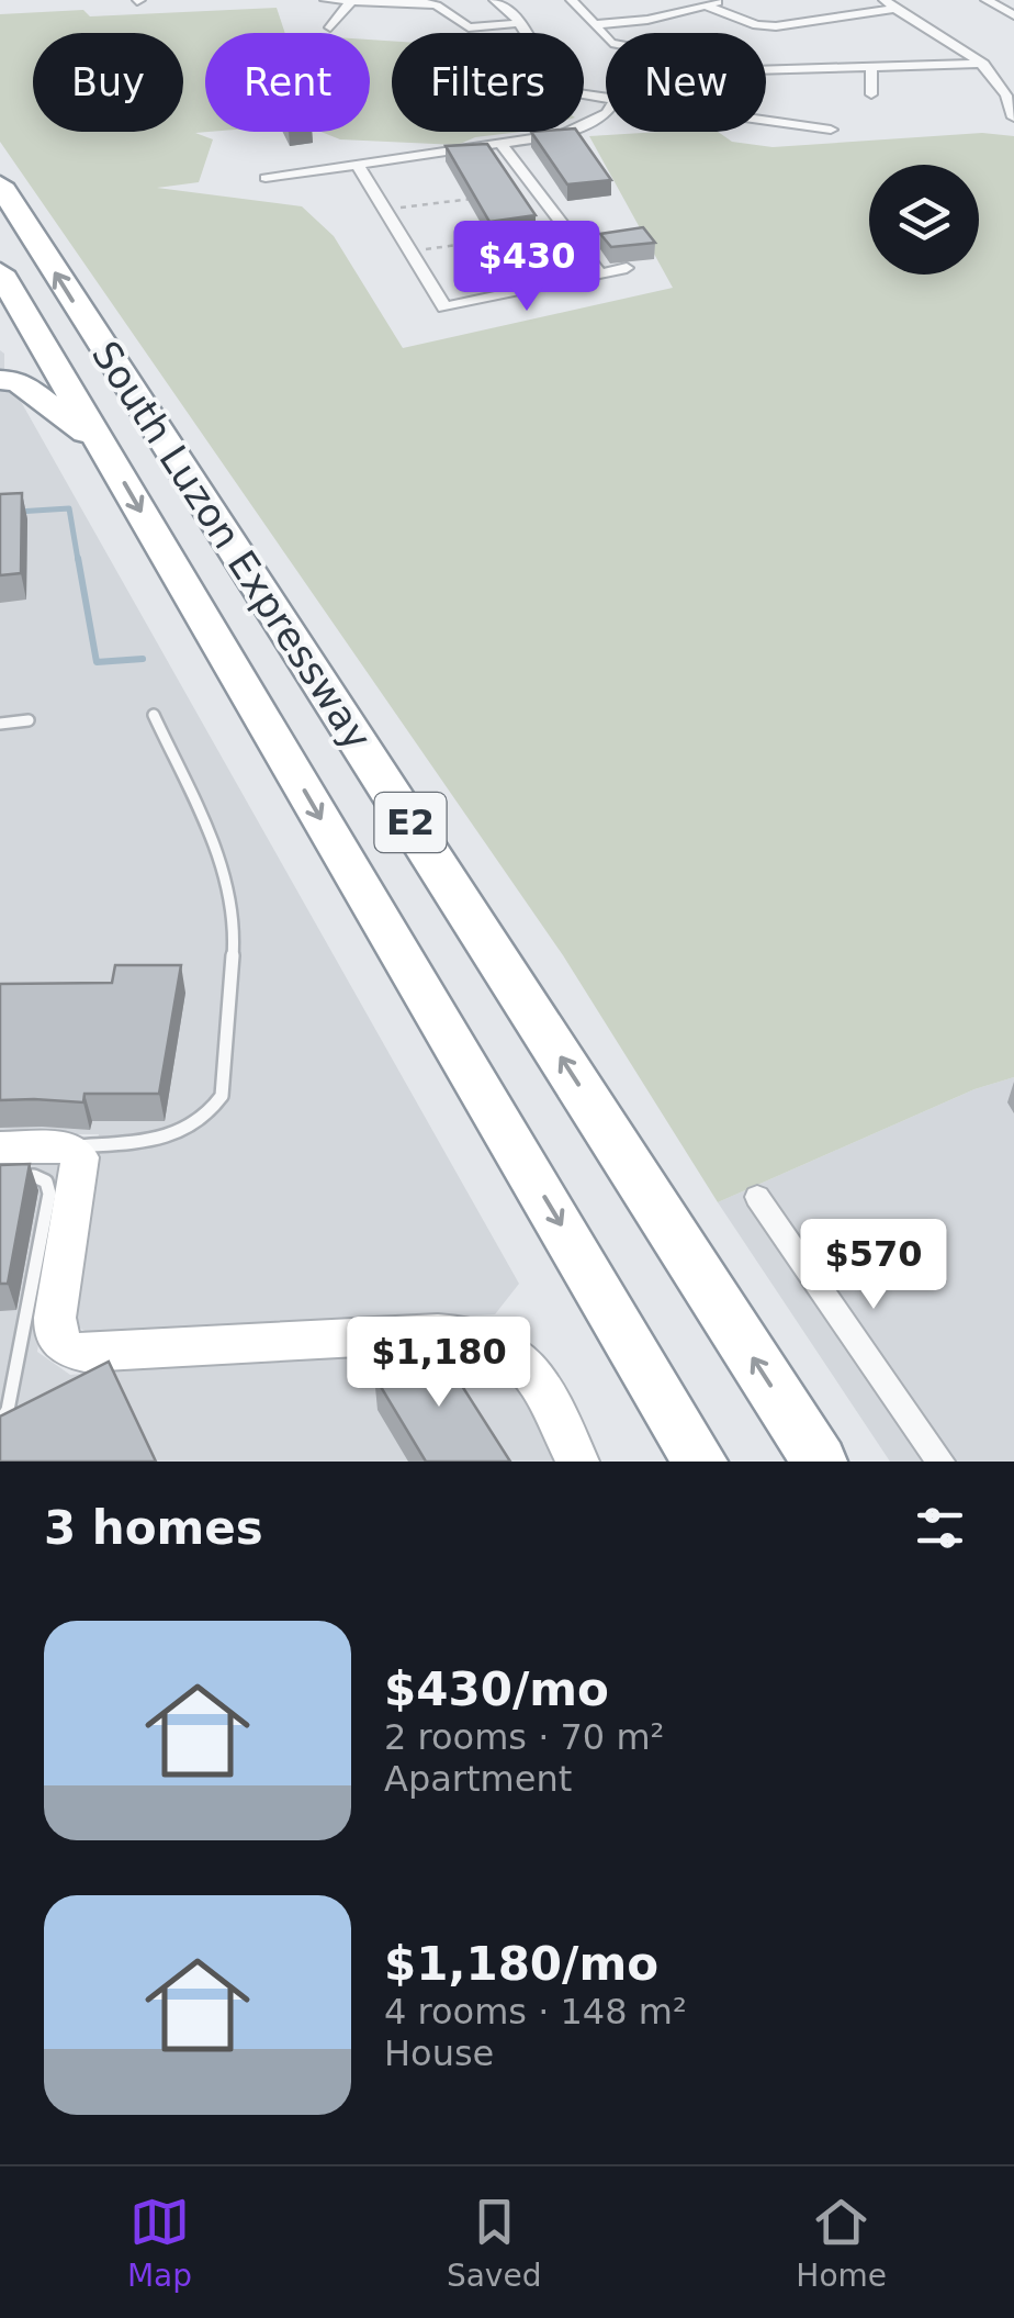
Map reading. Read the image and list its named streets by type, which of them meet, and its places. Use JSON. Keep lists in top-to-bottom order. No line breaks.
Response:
{"streets":{"highway":["South Luzon Expressway","E2"]},"page":{"chip":["Buy","Rent","Filters","New"],"price":["$430","$570","$1,180"],"heading":"3 homes","list":[{"name":"$430/mo","note":"2 rooms · 70 m² · Apartment"},{"name":"$1,180/mo","note":"4 rooms · 148 m² · House"}],"tabs":["Map","Saved","Home"]}}
